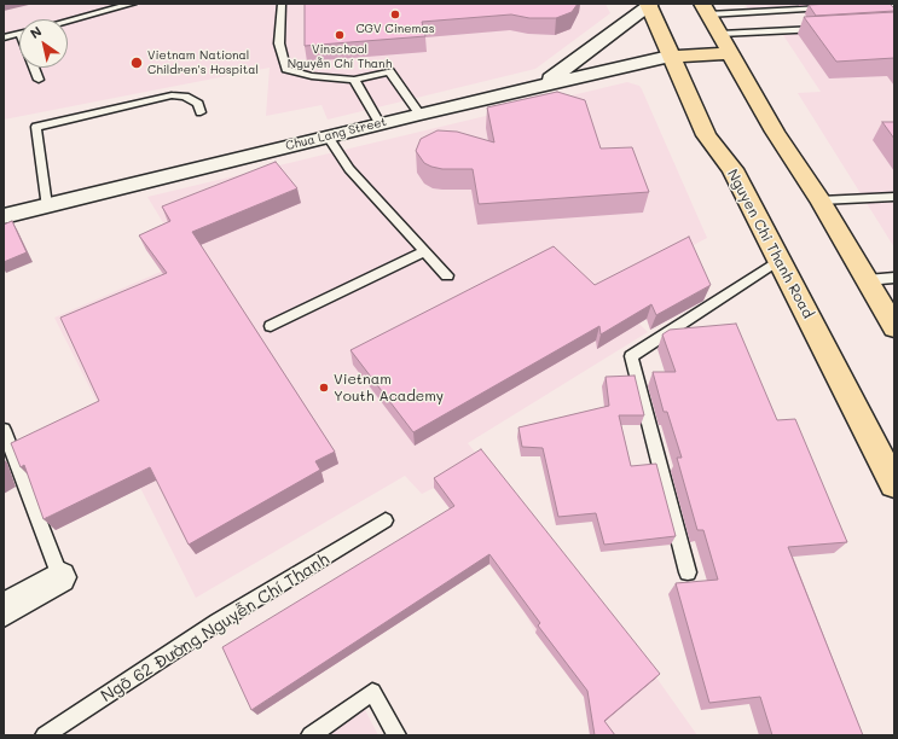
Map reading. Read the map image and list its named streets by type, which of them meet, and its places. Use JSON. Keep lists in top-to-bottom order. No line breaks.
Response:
{"streets":{"main road":["Nguyen Chi Thanh Road"],"street":["Chua Lang Street"],"lane":["Ngõ 62 Đường Nguyễn Chí Thanh"]},"crossings":[["Chua Lang Street","Nguyen Chi Thanh Road"]],"places":["CGV Cinemas","Vinschool Nguyễn Chí Thanh","Vietnam National Children's Hospital","Vietnam Youth Academy"],"north":"top left"}
